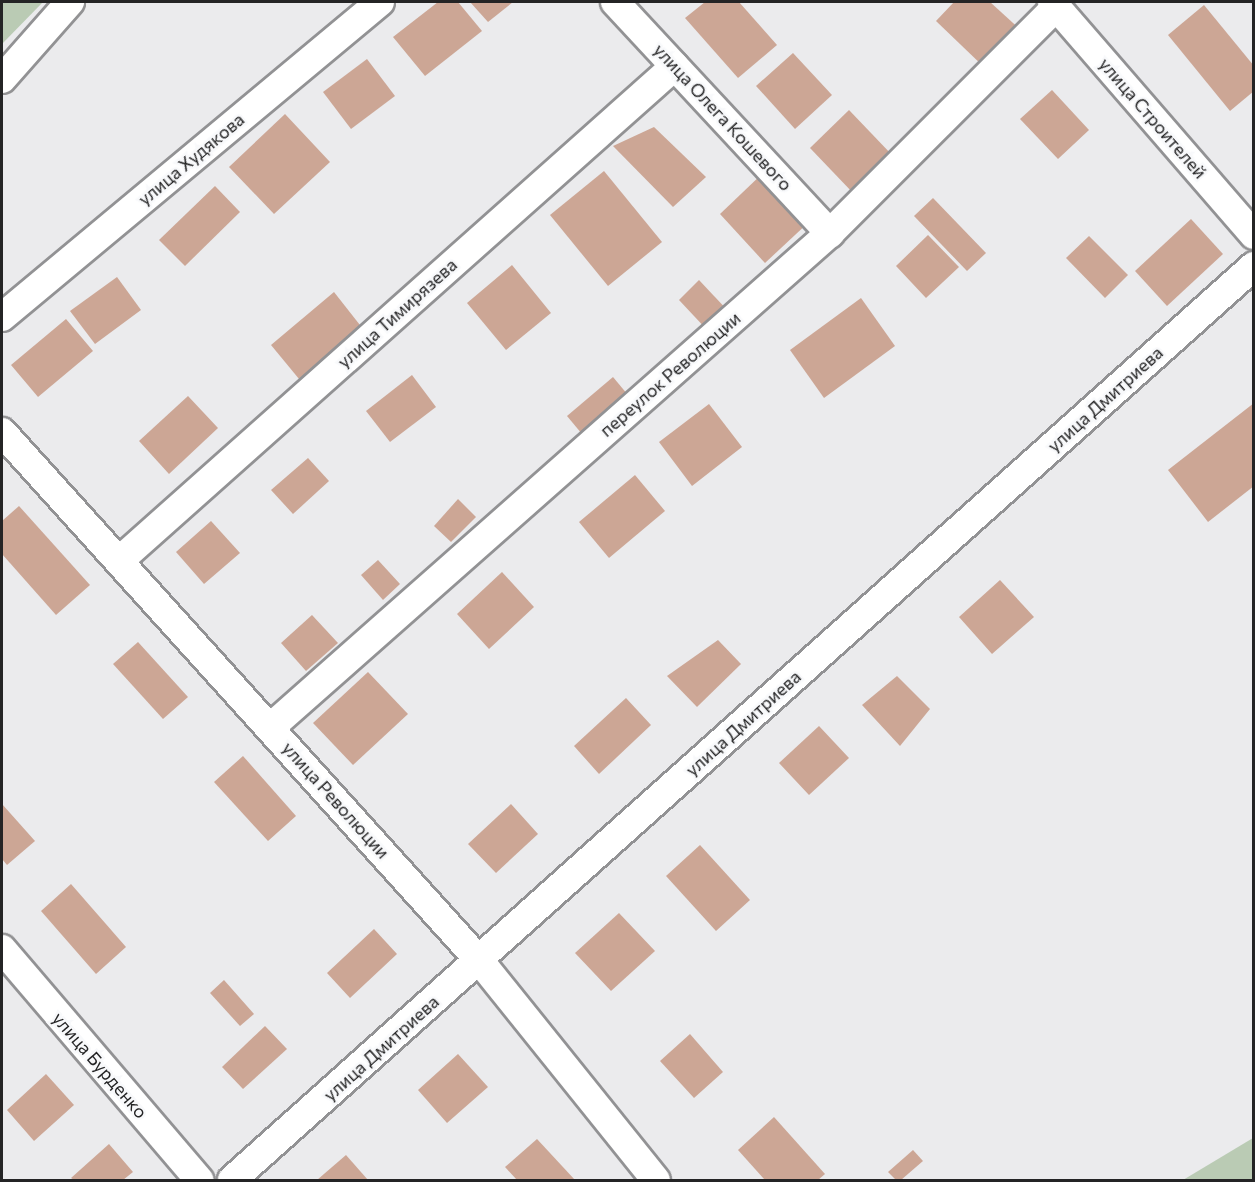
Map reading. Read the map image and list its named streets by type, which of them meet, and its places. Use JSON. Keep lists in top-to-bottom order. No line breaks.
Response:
{"streets":{"street":["улица Олега Кошевого","улица Строителей","улица Худякова","улица Тимирязева","переулок Революции","улица Дмитриева","улица Революции","улица Бурденко"]},"crossings":[["улица Олега Кошевого","улица Тимирязева"],["улица Олега Кошевого","переулок Революции"],["улица Строителей","переулок Революции"],["улица Тимирязева","улица Революции"],["переулок Революции","улица Революции"],["улица Дмитриева","улица Революции"]]}
